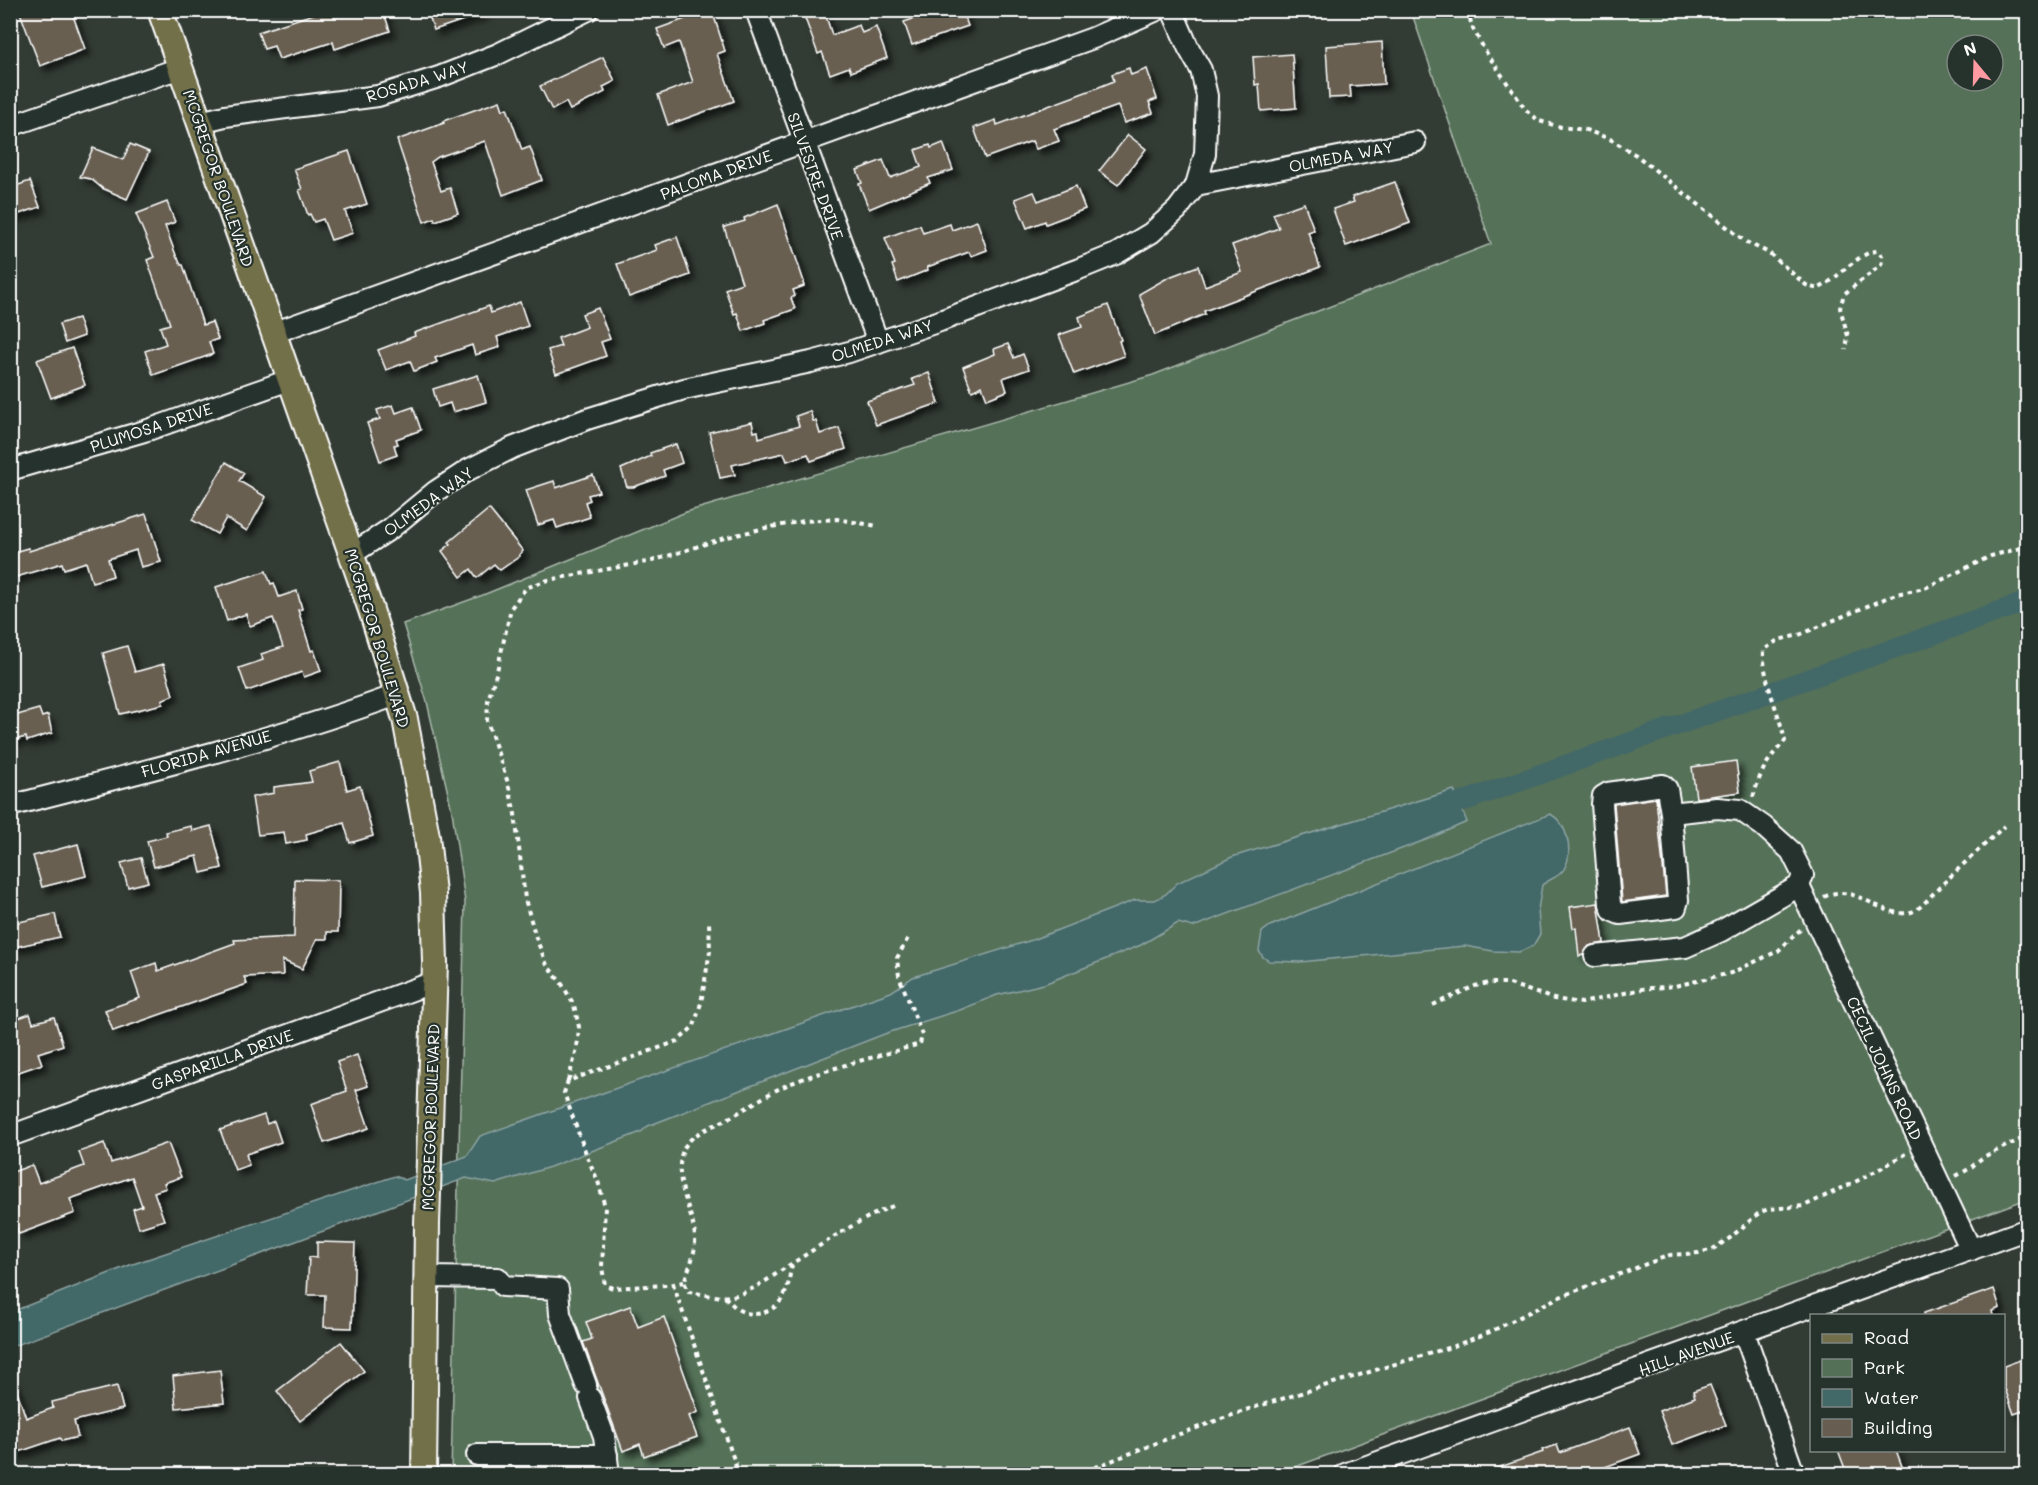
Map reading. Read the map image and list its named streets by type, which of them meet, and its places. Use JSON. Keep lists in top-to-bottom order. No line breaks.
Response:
{"streets":{"main road":["MCGREGOR BOULEVARD"],"street":["ROSADA WAY","OLMEDA WAY","PALOMA DRIVE","SILVESTRE DRIVE","PLUMOSA DRIVE","FLORIDA AVENUE","GASPARILLA DRIVE","CECIL JOHNS ROAD","HILL AVENUE"]},"crossings":[["ROSADA WAY","MCGREGOR BOULEVARD"],["OLMEDA WAY","SILVESTRE DRIVE"],["OLMEDA WAY","MCGREGOR BOULEVARD"],["PALOMA DRIVE","SILVESTRE DRIVE"],["PALOMA DRIVE","MCGREGOR BOULEVARD"],["MCGREGOR BOULEVARD","PLUMOSA DRIVE"],["MCGREGOR BOULEVARD","FLORIDA AVENUE"],["MCGREGOR BOULEVARD","GASPARILLA DRIVE"],["CECIL JOHNS ROAD","HILL AVENUE"]],"legend":["Road","Park","Water","Building"],"north":"top"}
